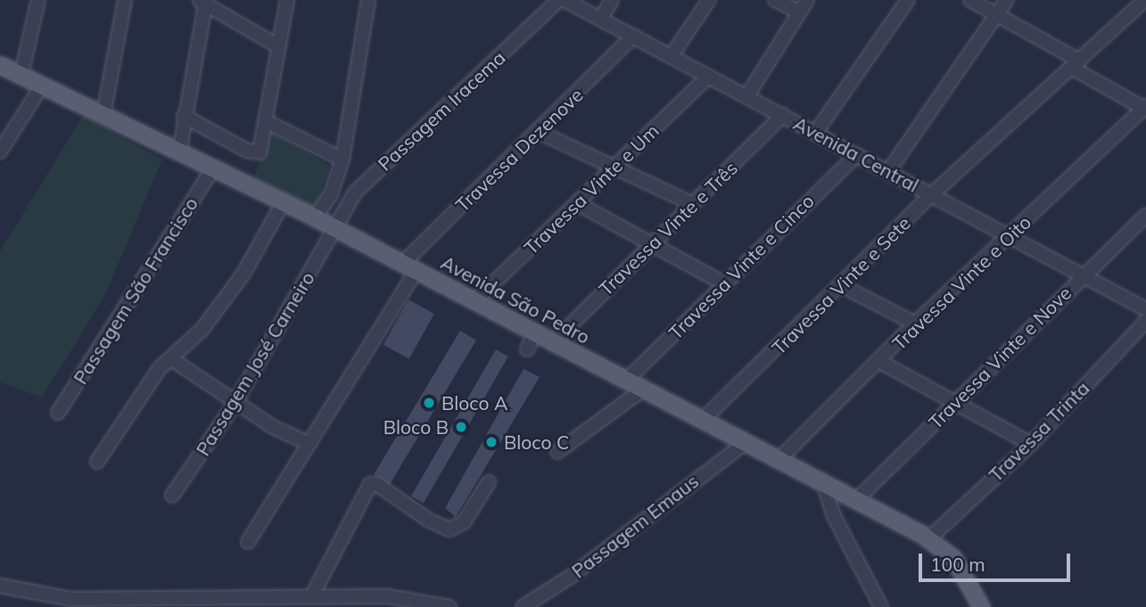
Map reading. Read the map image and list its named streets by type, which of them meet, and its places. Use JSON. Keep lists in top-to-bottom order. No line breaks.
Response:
{"streets":{"main road":["Avenida São Pedro"],"street":["Passagem Iracema","Travessa Dezenove","Avenida Central","Travessa Vinte e Um","Travessa Vinte e Três","Travessa Vinte e Cinco","Travessa Vinte e Oito","Travessa Vinte e Sete","Passagem São Francisco","Travessa Vinte e Nove","Passagem José Carneiro","Travessa Trinta","Passagem Emaus"]},"crossings":[["Passagem Iracema","Avenida São Pedro"],["Passagem Iracema","Passagem José Carneiro"],["Travessa Dezenove","Avenida Central"],["Travessa Dezenove","Avenida São Pedro"],["Avenida Central","Travessa Vinte e Um"],["Avenida Central","Travessa Vinte e Três"],["Avenida Central","Travessa Vinte e Cinco"],["Avenida Central","Travessa Vinte e Oito"],["Avenida Central","Travessa Vinte e Sete"],["Avenida Central","Travessa Vinte e Nove"],["Travessa Vinte e Um","Avenida São Pedro"],["Travessa Vinte e Três","Avenida São Pedro"],["Travessa Vinte e Cinco","Avenida São Pedro"],["Travessa Vinte e Oito","Avenida São Pedro"],["Travessa Vinte e Sete","Avenida São Pedro"],["Passagem São Francisco","Avenida São Pedro"],["Avenida São Pedro","Travessa Vinte e Nove"],["Avenida São Pedro","Passagem José Carneiro"],["Avenida São Pedro","Travessa Trinta"],["Avenida São Pedro","Passagem Emaus"]],"places":["Bloco A","Bloco B","Bloco C"],"scale_bar":"100 m"}
